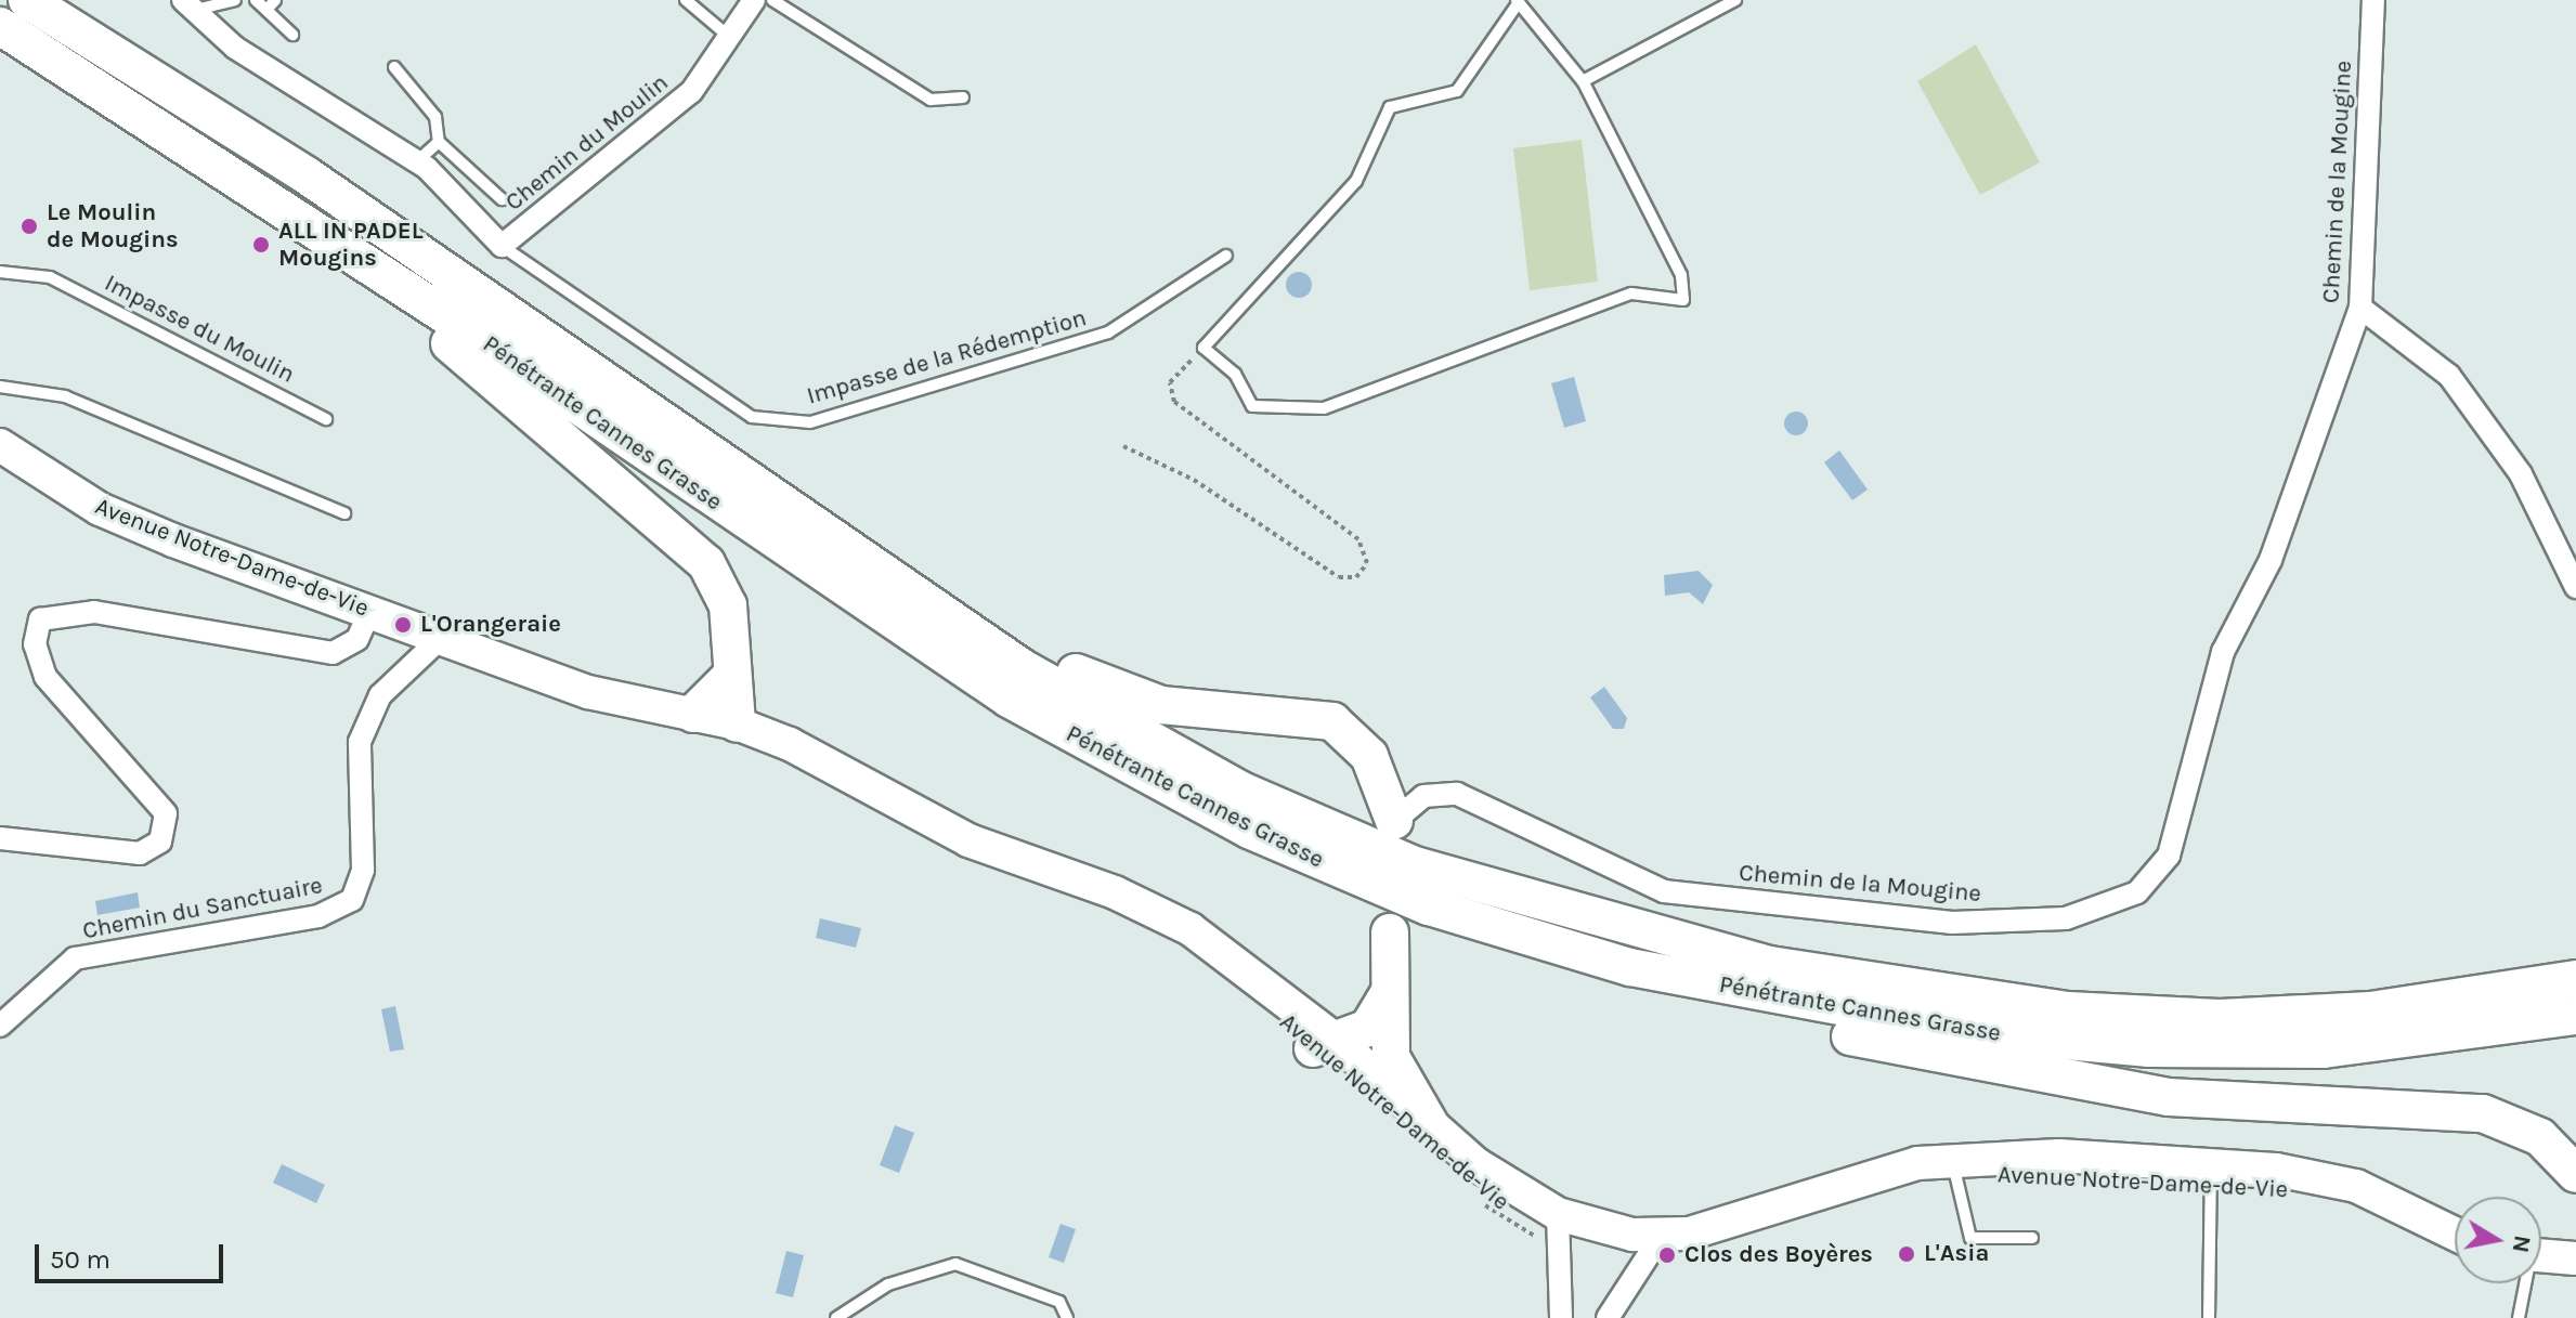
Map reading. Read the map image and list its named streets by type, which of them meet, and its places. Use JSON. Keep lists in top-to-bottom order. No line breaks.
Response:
{"streets":{"highway":["Pénétrante Cannes Grasse"],"main road":["Avenue Notre-Dame-de-Vie"],"street":["Chemin du Moulin","Chemin de la Mougine","Chemin du Sanctuaire"],"lane":["Impasse du Moulin","Impasse de la Rédemption"]},"crossings":[["Chemin du Moulin","Impasse de la Rédemption"],["Avenue Notre-Dame-de-Vie","Chemin du Sanctuaire"]],"places":["Le Moulin de Mougins","ALL IN PADEL Mougins","L'Orangeraie","L'Asia","Clos des Boyères"],"scale_bar":"50 m","north":"right"}
